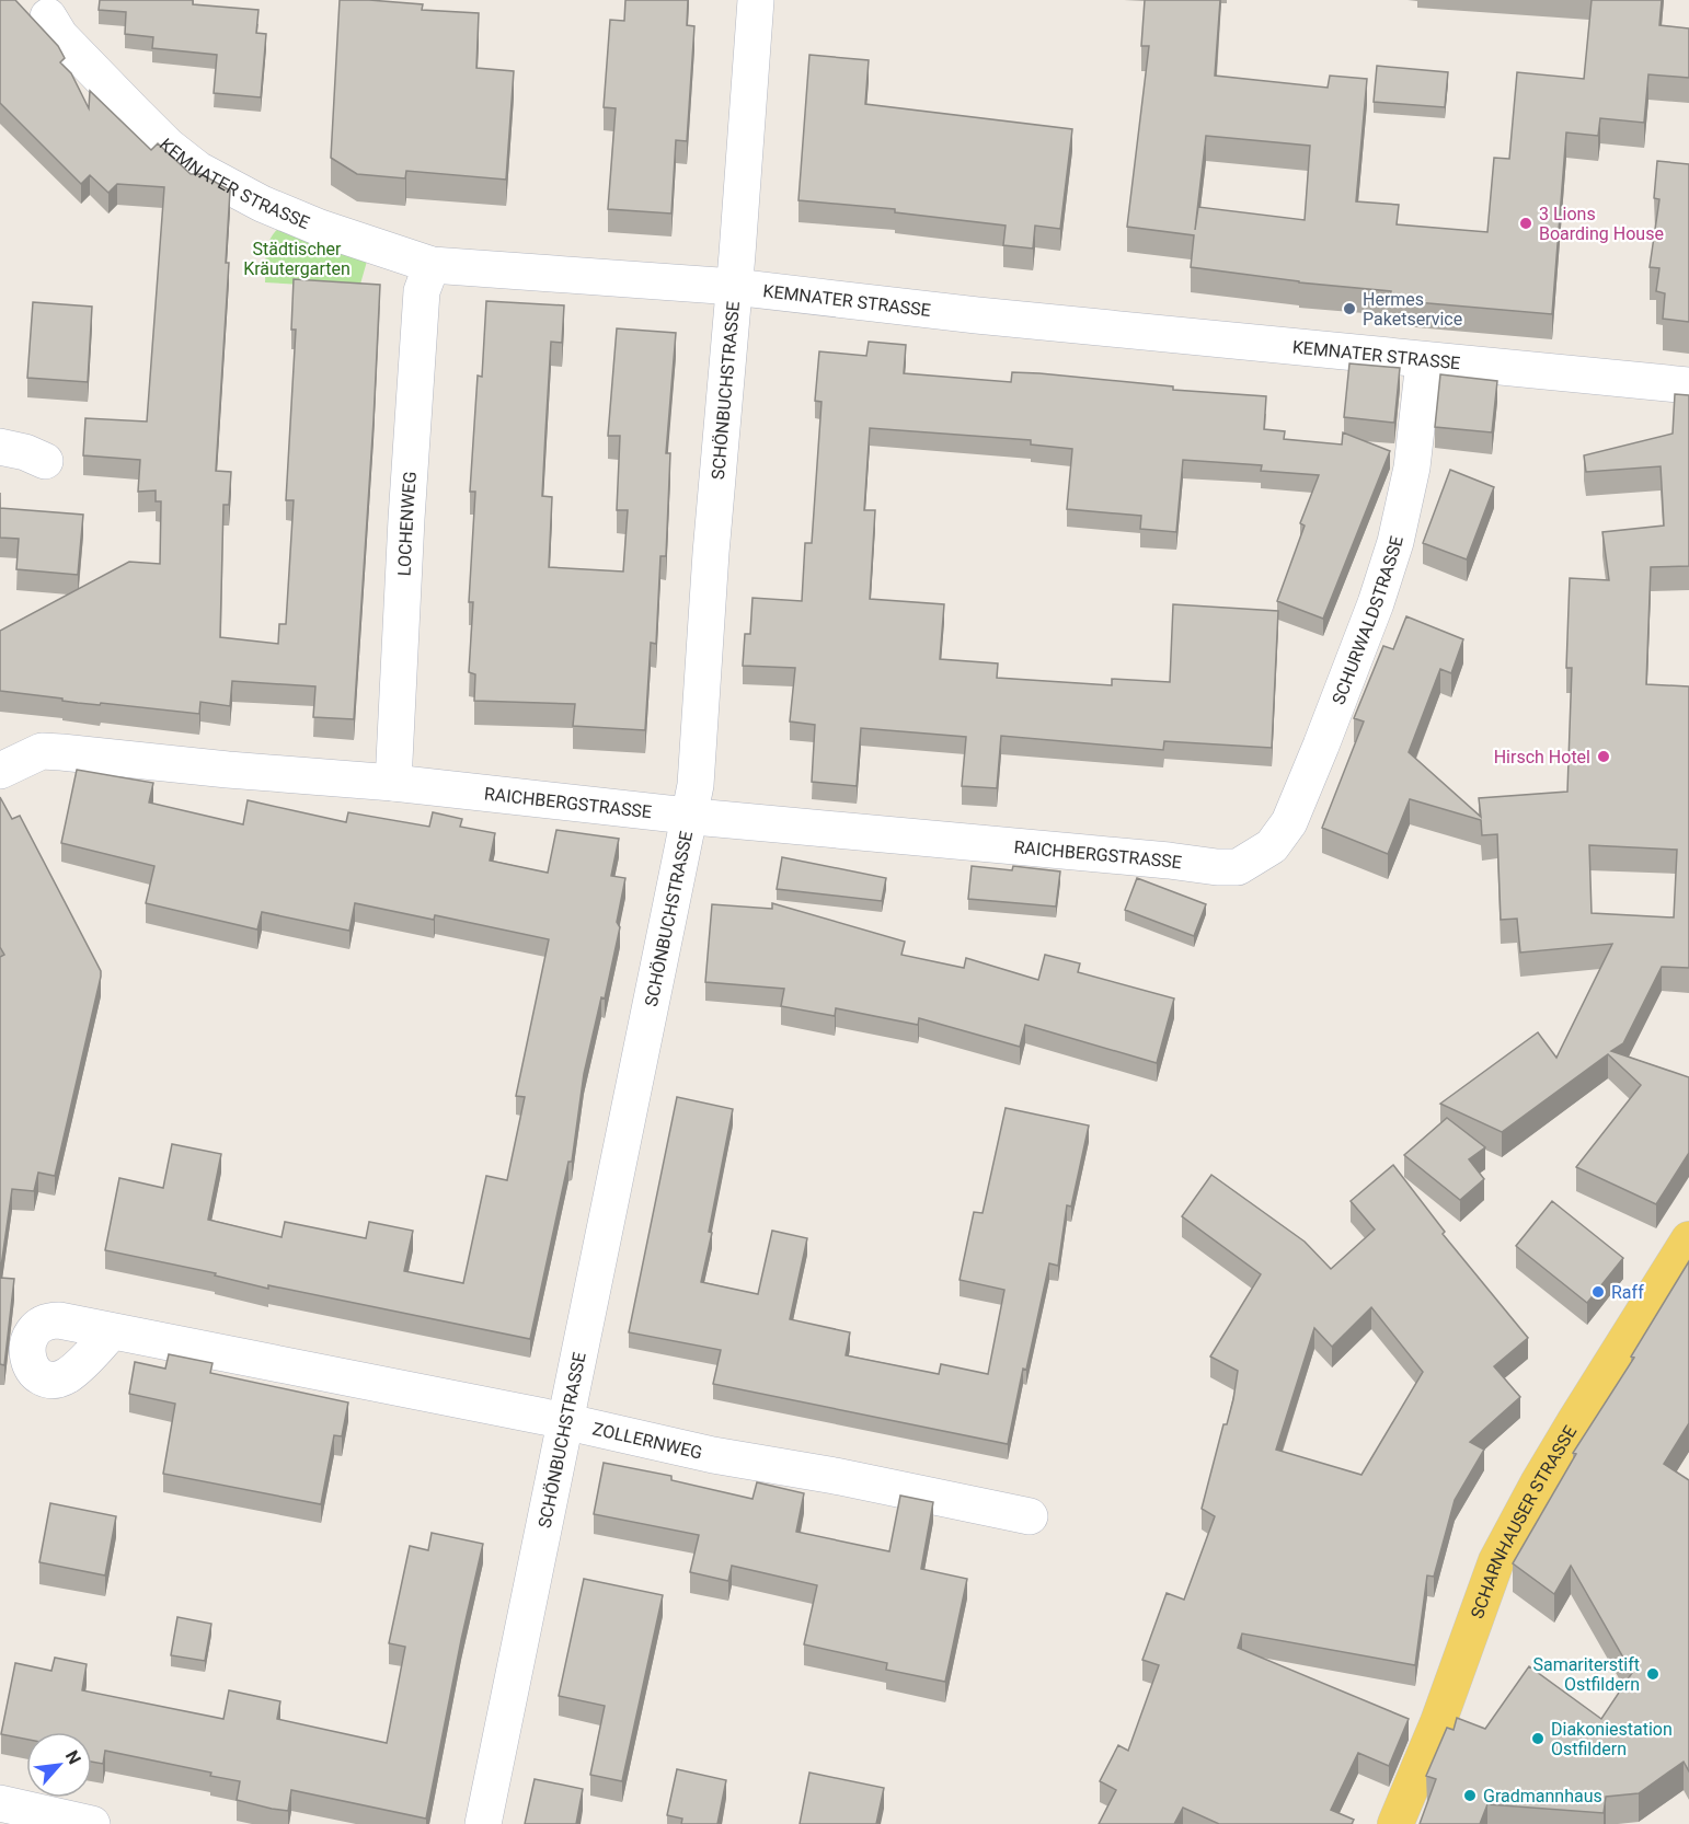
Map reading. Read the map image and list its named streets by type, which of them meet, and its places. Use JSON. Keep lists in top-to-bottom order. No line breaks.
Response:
{"streets":{"main road":["SCHARNHAUSER STRASSE"],"street":["KEMNATER STRASSE","SCHÖNBUCHSTRASSE","LOCHENWEG","SCHURWALDSTRASSE","RAICHBERGSTRASSE","ZOLLERNWEG"]},"crossings":[["KEMNATER STRASSE","SCHÖNBUCHSTRASSE"],["KEMNATER STRASSE","LOCHENWEG"],["KEMNATER STRASSE","SCHURWALDSTRASSE"],["SCHÖNBUCHSTRASSE","RAICHBERGSTRASSE"],["SCHÖNBUCHSTRASSE","ZOLLERNWEG"],["LOCHENWEG","RAICHBERGSTRASSE"],["SCHURWALDSTRASSE","RAICHBERGSTRASSE"]],"parks":["Städtischer Kräutergarten"],"places":["3 Lions Boarding House","Hermes Paketservice","Hirsch Hotel","Raff","Samariterstift Ostfildern","Diakoniestation Ostfildern","Gradmannhaus"],"north":"top right"}
